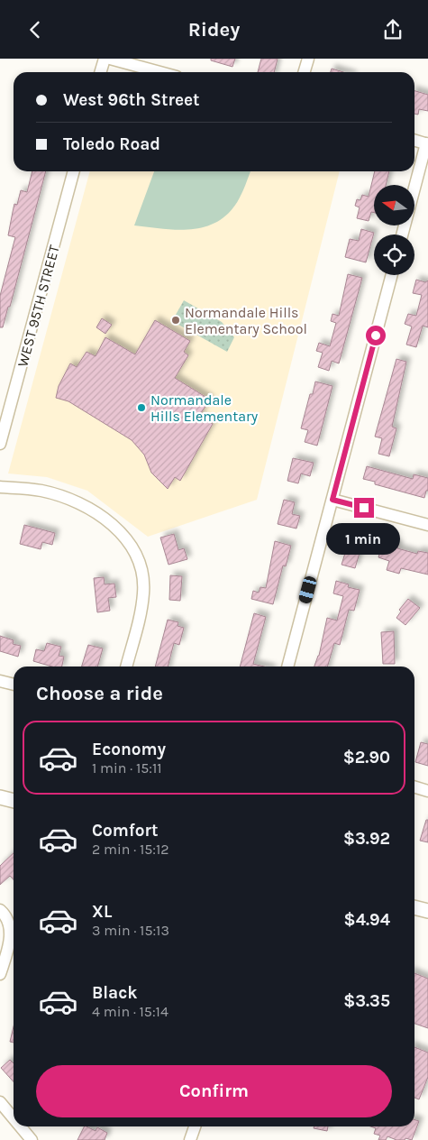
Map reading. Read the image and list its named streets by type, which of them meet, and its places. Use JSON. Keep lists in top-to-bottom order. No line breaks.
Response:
{"streets":{"street":["WEST 95TH STREET"]},"places":["Normandale Hills Elementary School","Normandale Hills Elementary"],"north":"left","page":{"header":"Ridey","banner":["West 96th Street","Toledo Road"],"bubble":"1 min","heading":"Choose a ride","list":[{"name":"Economy","note":"1 min · 15:11","value":"$2.90"},{"name":"Comfort","note":"2 min · 15:12","value":"$3.92"},{"name":"XL","note":"3 min · 15:13","value":"$4.94"},{"name":"Black","note":"4 min · 15:14","value":"$3.35"}],"buttons":"Confirm"}}
